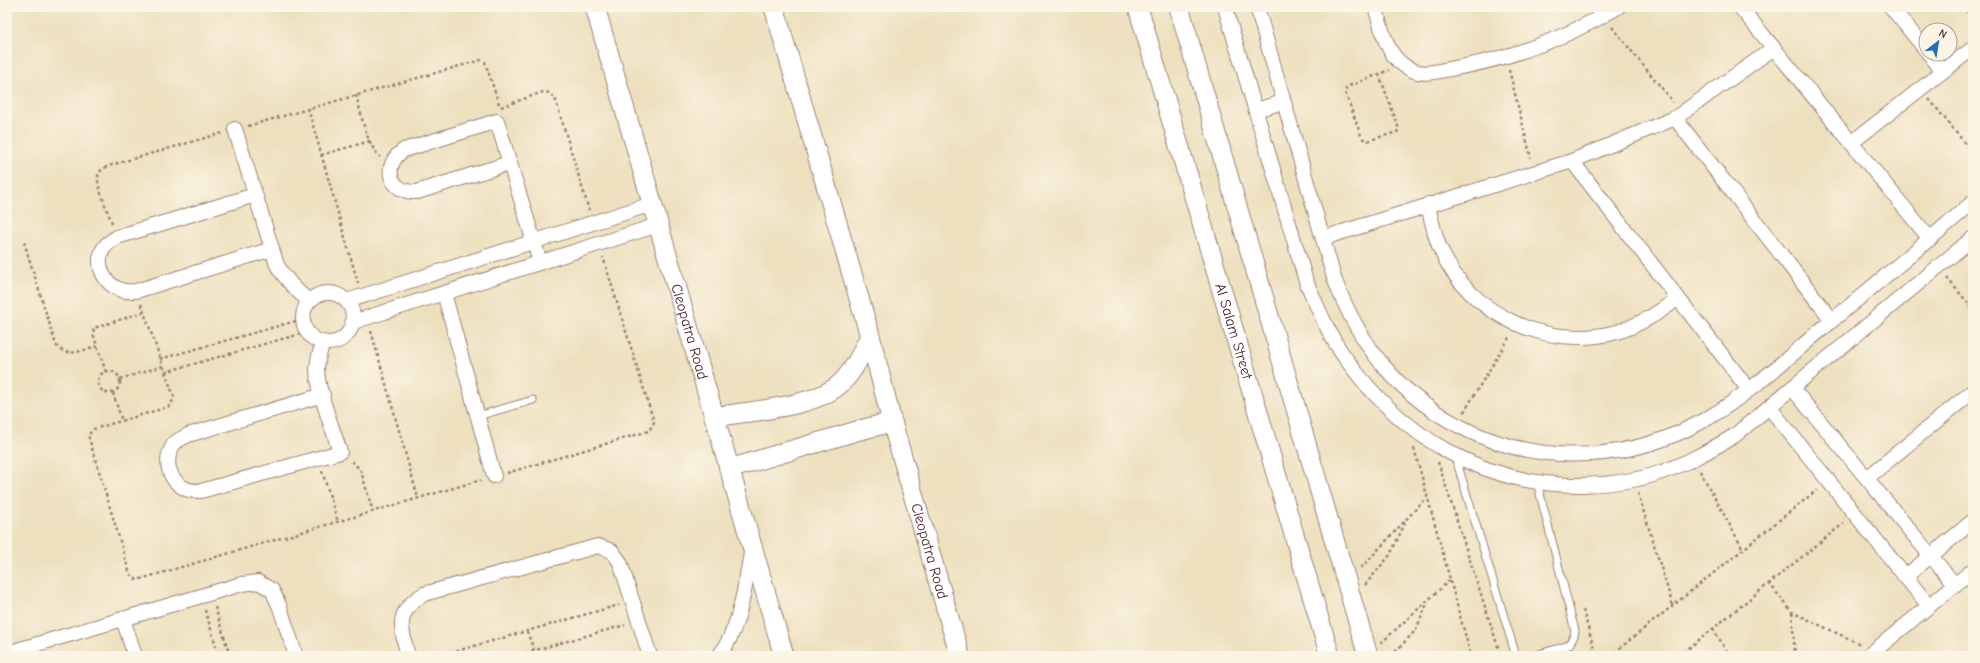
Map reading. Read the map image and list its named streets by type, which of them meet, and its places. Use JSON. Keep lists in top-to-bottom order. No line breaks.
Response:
{"streets":{"main road":["Cleopatra Road","Al Salam Street"]},"north":"top right"}
